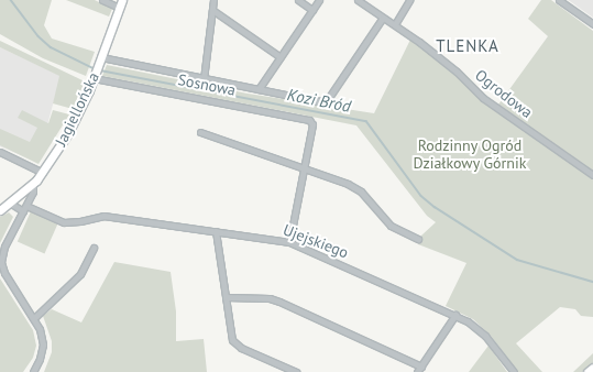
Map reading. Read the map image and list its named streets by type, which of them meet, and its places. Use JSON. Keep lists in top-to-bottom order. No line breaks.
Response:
{"streets":{"street":["Sosnowa","Ogrodowa","Jagiellońska","Ujejskiego"]},"crossings":[["Sosnowa","Jagiellońska"],["Jagiellońska","Ujejskiego"]],"districts":["TLENKA"],"water":["Kozi Bród"],"parks":["Rodzinny Ogród Działkowy Górnik"]}
